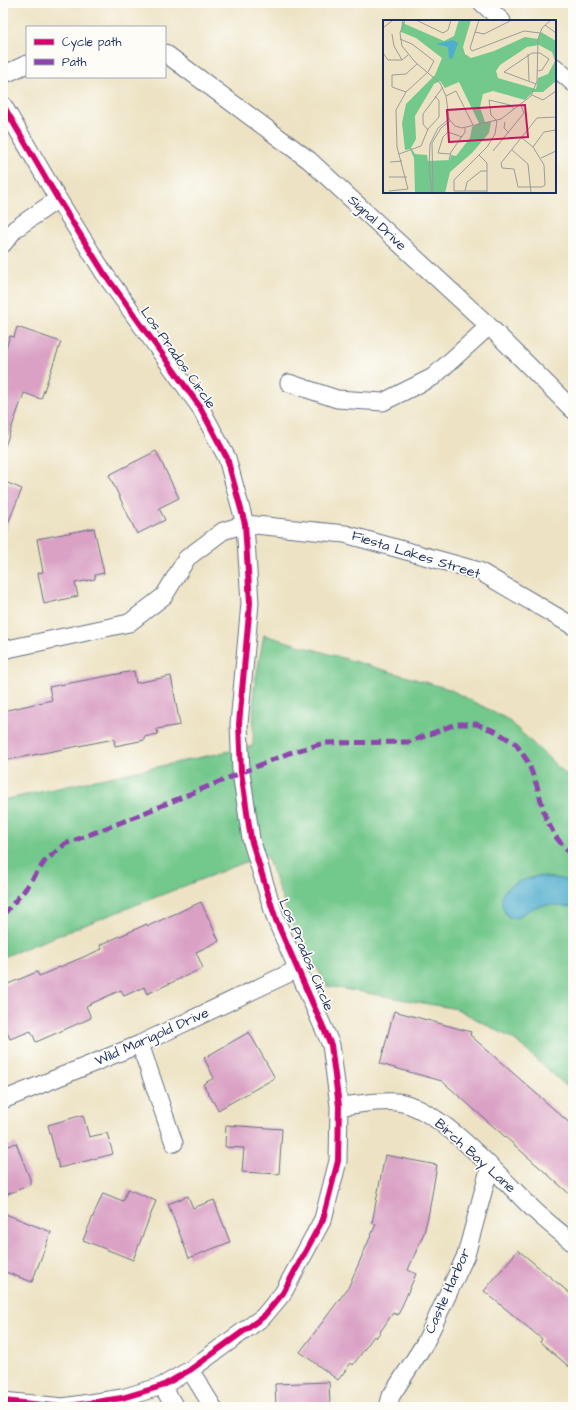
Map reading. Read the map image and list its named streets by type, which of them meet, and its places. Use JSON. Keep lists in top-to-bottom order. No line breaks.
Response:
{"streets":{"street":["Signal Drive","Los Prados Circle","Fiesta Lakes Street","Wild Marigold Drive","Birch Bay Lane","Castle Harbor"]},"crossings":[["Los Prados Circle","Fiesta Lakes Street"],["Los Prados Circle","Wild Marigold Drive"],["Los Prados Circle","Birch Bay Lane"],["Birch Bay Lane","Castle Harbor"]],"legend":["Cycle path","Path"]}
